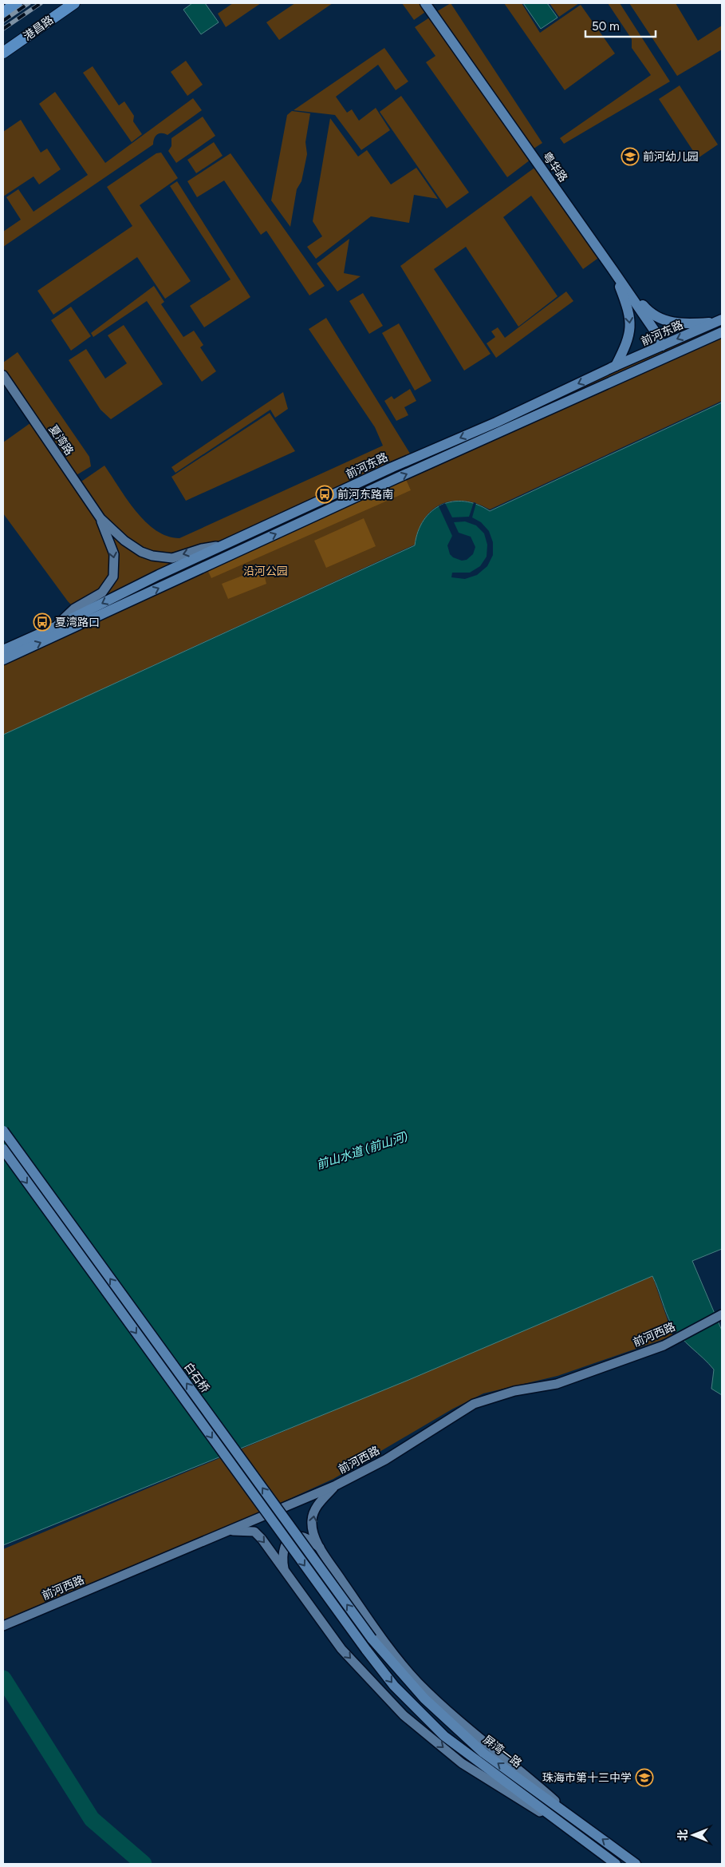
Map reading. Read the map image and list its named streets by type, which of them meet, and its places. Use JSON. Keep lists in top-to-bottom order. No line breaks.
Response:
{"streets":{"main road":["港昌路","粤华路","前河东路","白石桥","屏湾一路"],"street":["夏湾路","前河西路"]},"crossings":[["粤华路","前河东路"],["白石桥","屏湾一路"]],"water":["前山水道 (前山河)"],"parks":["沿河公园"],"places":{"school or university":["前河幼儿园","珠海市第十三中学"],"bus stop":["前河东路南","夏湾路口"]},"scale_bar":"50 m","north":"left"}
